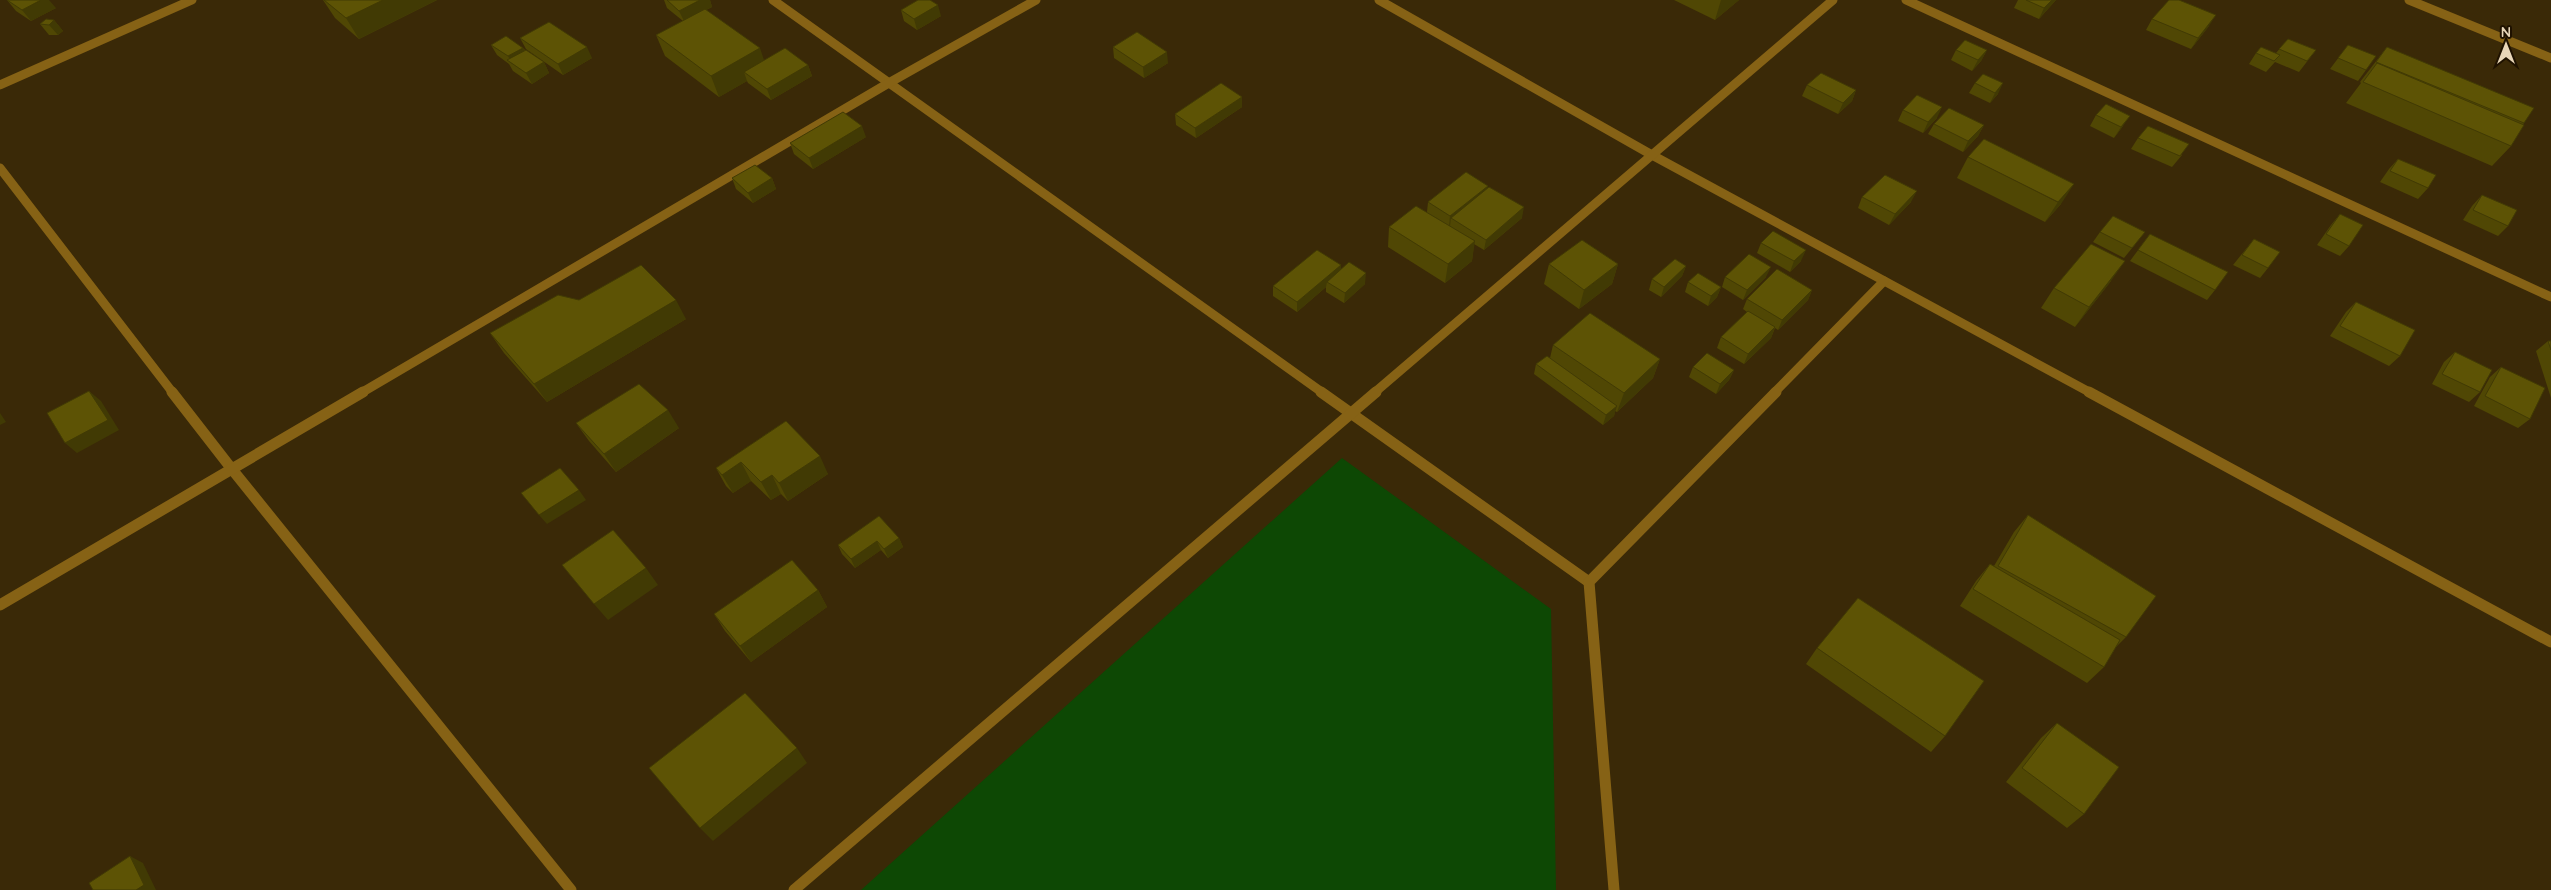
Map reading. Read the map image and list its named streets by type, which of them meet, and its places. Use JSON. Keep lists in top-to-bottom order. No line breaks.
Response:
{"north":"top"}
